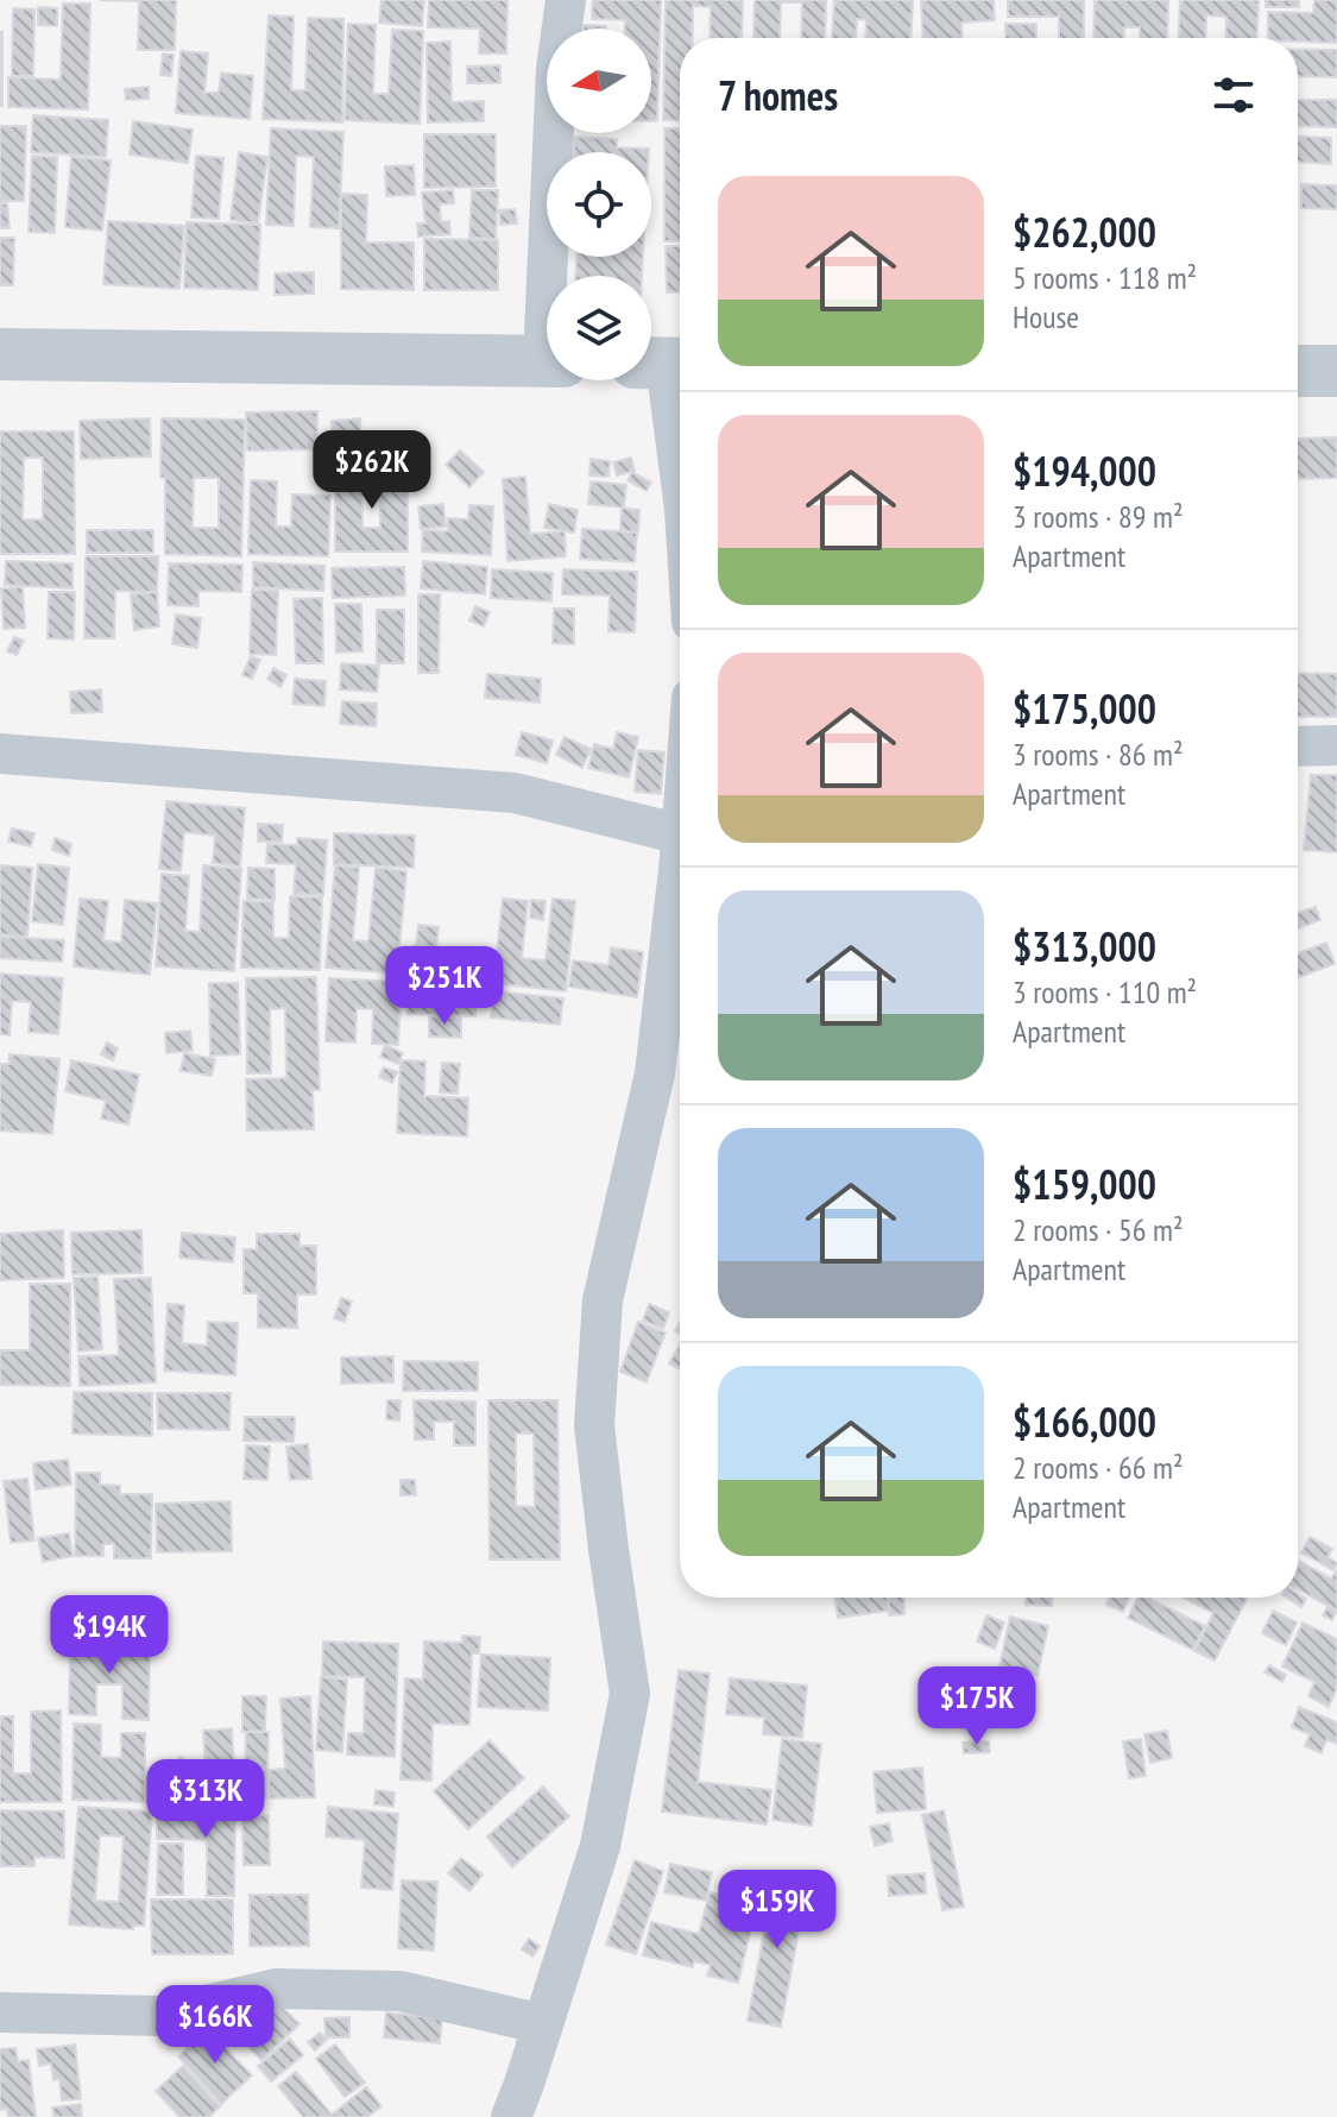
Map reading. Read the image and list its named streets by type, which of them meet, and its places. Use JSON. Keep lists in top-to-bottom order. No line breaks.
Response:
{"north":"left","page":{"heading":"7 homes","list":[{"name":"$262,000","note":"5 rooms · 118 m² · House"},{"name":"$194,000","note":"3 rooms · 89 m² · Apartment"},{"name":"$175,000","note":"3 rooms · 86 m² · Apartment"},{"name":"$313,000","note":"3 rooms · 110 m² · Apartment"},{"name":"$159,000","note":"2 rooms · 56 m² · Apartment"},{"name":"$166,000","note":"2 rooms · 66 m² · Apartment"}],"price":["$262K","$251K","$194K","$175K","$313K","$159K","$166K"]}}
